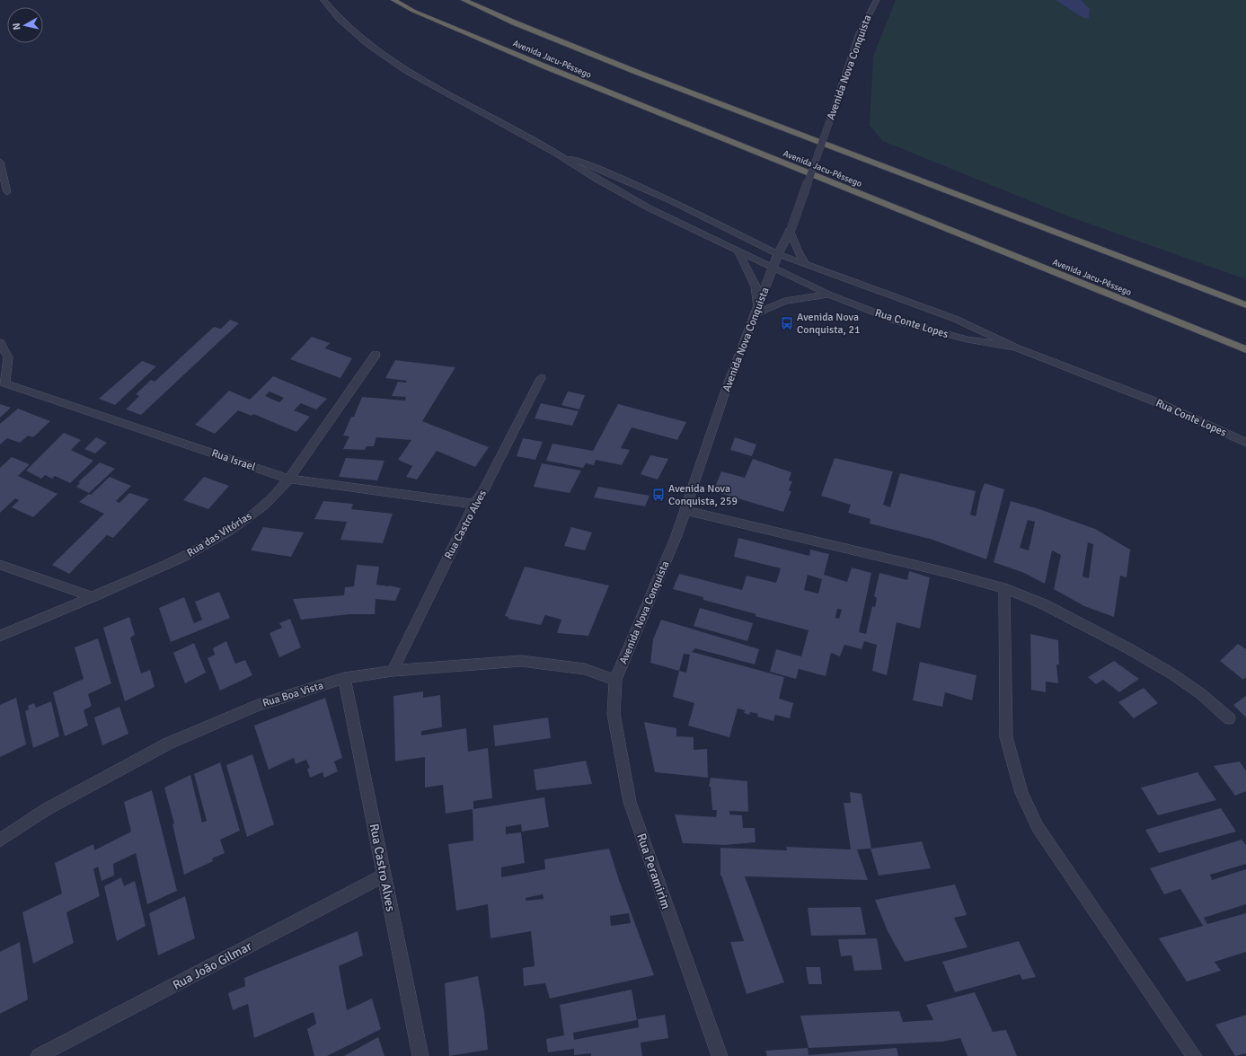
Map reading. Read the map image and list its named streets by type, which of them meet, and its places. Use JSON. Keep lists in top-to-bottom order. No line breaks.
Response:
{"streets":{"highway":["Avenida Jacu-Pêssego"],"street":["Avenida Nova Conquista","Rua Conte Lopes","Rua Israel","Rua Castro Alves","Rua das Vitórias","Rua Boa Vista","Rua Peramirim","Rua João Gilmar"]},"crossings":[["Avenida Nova Conquista","Rua Conte Lopes"],["Avenida Nova Conquista","Rua Boa Vista"],["Avenida Nova Conquista","Rua Peramirim"],["Rua Israel","Rua Castro Alves"],["Rua Israel","Rua das Vitórias"],["Rua Castro Alves","Rua Boa Vista"],["Rua Castro Alves","Rua João Gilmar"],["Rua Boa Vista","Rua Peramirim"]],"places":{"bus stop":["Avenida Nova Conquista, 21","Avenida Nova Conquista, 259"]},"north":"left"}
